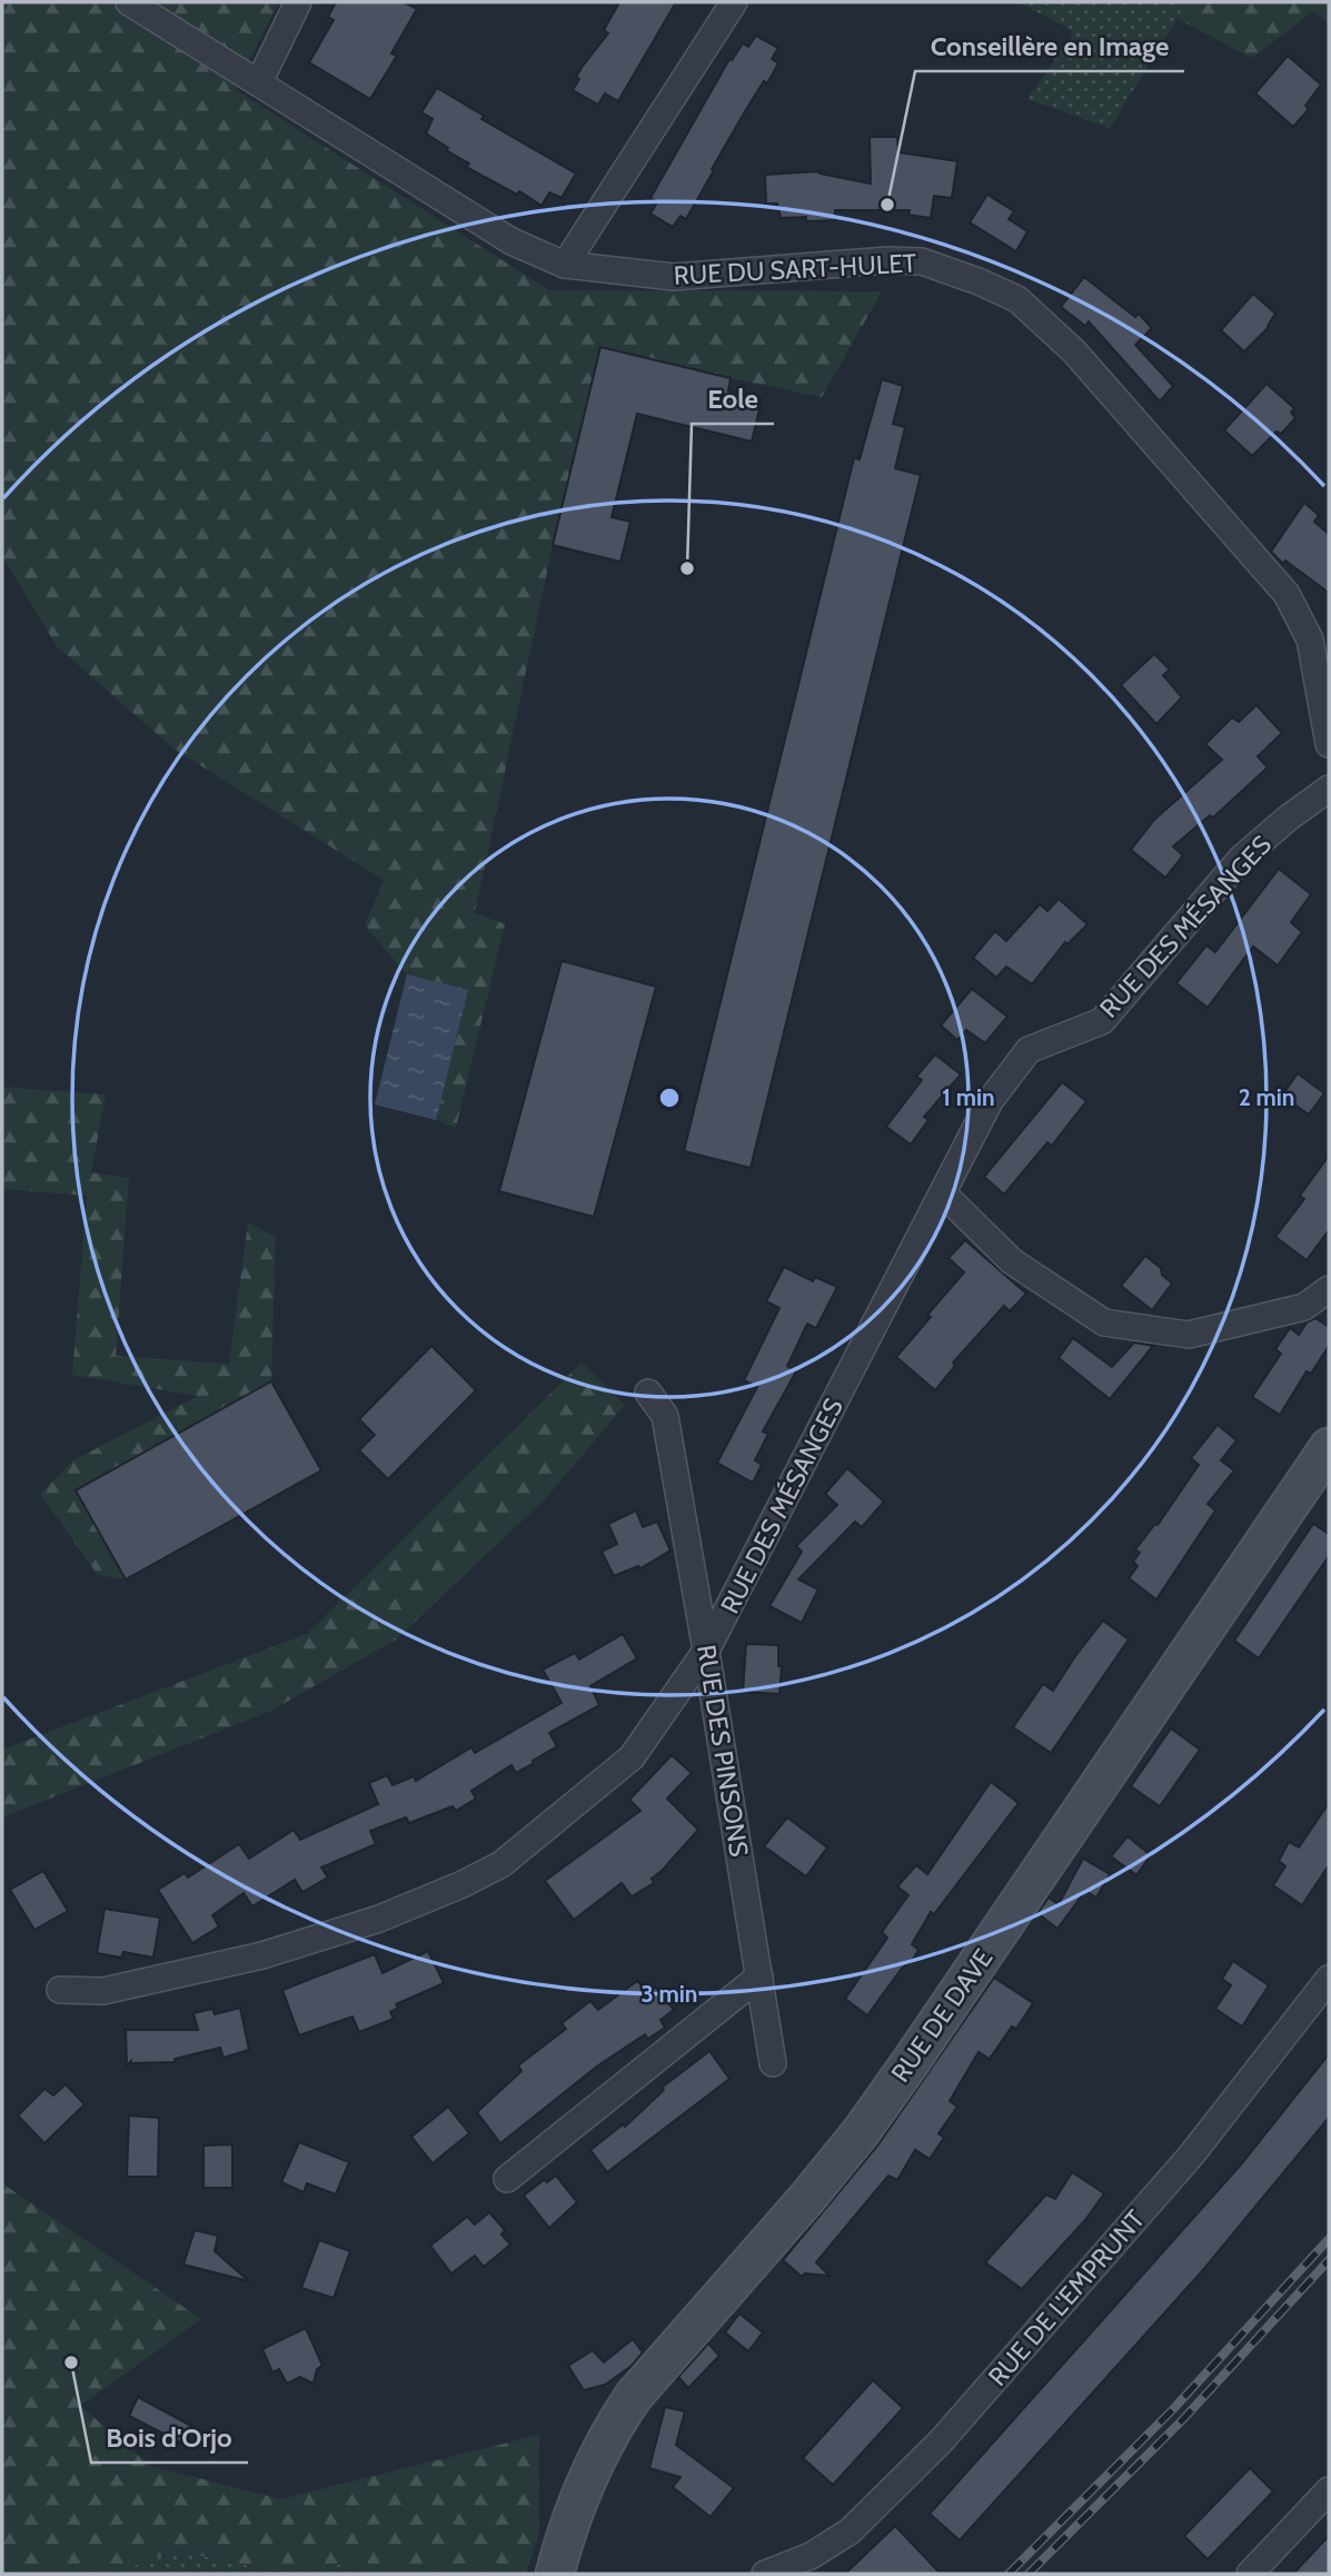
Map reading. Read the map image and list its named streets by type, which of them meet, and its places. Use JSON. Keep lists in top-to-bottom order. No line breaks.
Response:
{"streets":{"main road":["RUE DE DAVE"],"street":["RUE DU SART-HULET","RUE DES MÉSANGES","RUE DES PINSONS","RUE DE L'EMPRUNT"]},"crossings":[["RUE DES MÉSANGES","RUE DES PINSONS"]],"places":["Conseillère en Image","Eole","Bois d'Orjo"],"rings":["1 min","2 min","3 min"]}
